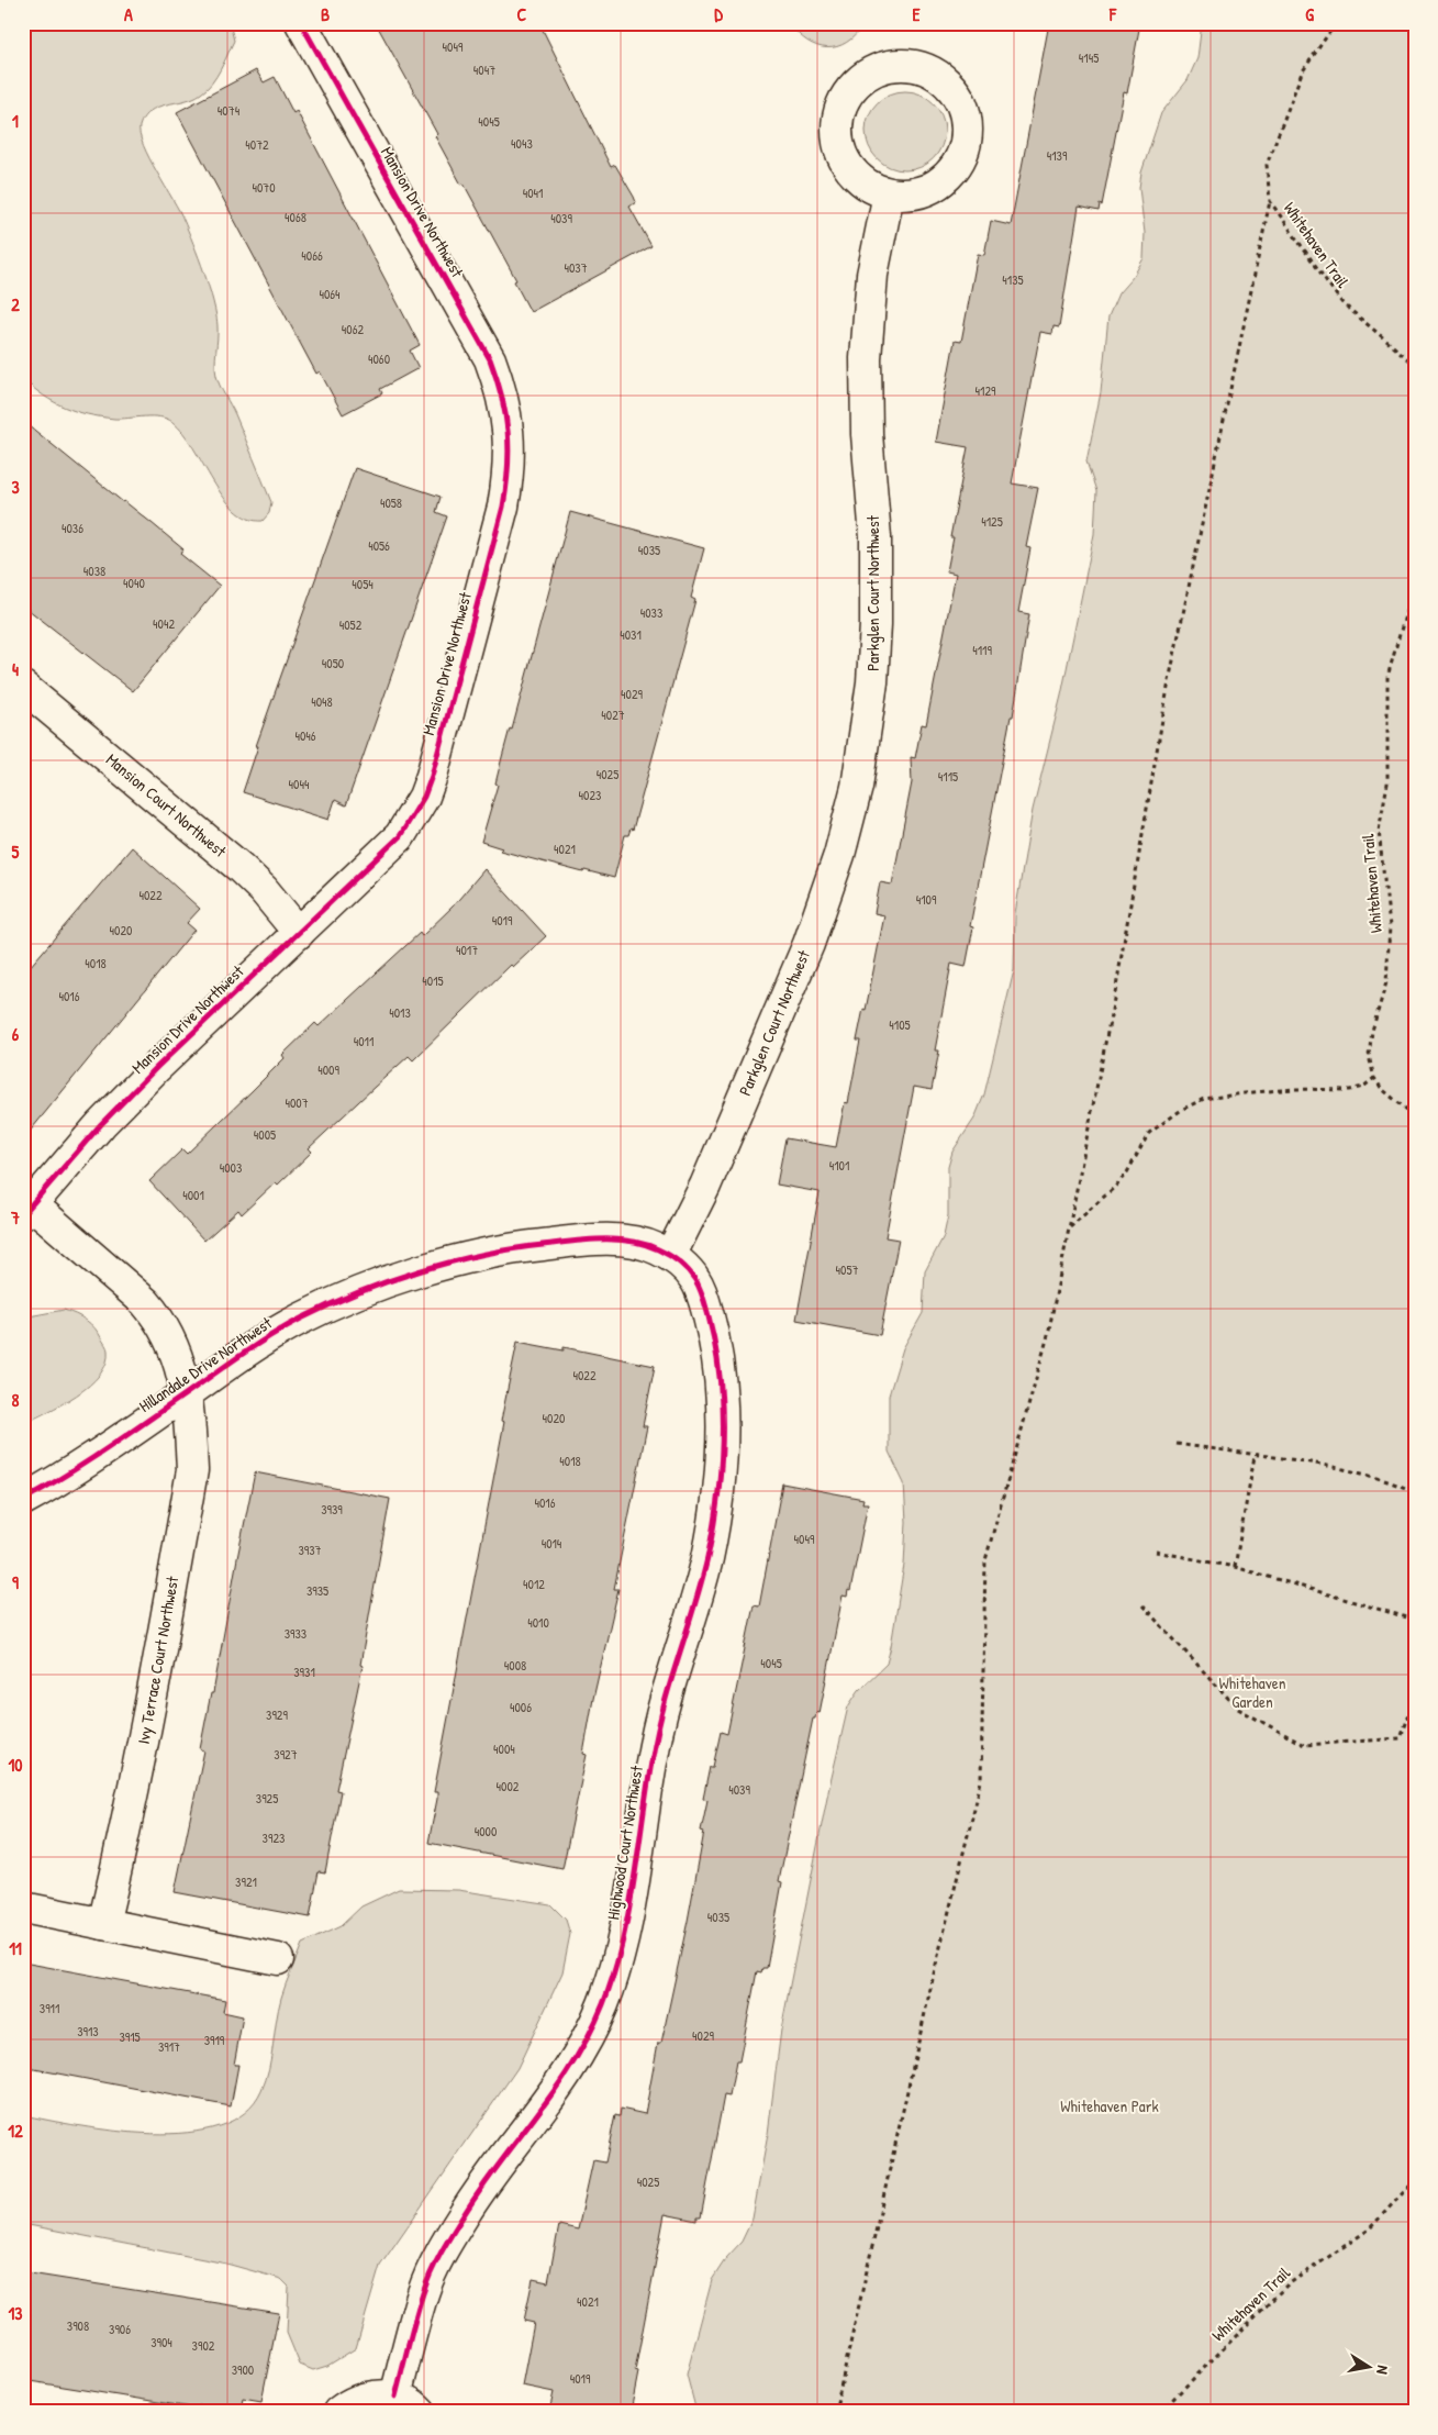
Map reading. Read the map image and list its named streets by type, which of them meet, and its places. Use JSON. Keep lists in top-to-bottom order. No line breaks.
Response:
{"streets":{"street":["Mansion Drive Northwest","Parkglen Court Northwest","Mansion Court Northwest","Hillandale Drive Northwest","Ivy Terrace Court Northwest","Highwood Court Northwest"],"path":["Whitehaven Trail"]},"crossings":[["Mansion Drive Northwest","Mansion Court Northwest"],["Mansion Drive Northwest","Hillandale Drive Northwest"],["Mansion Drive Northwest","Ivy Terrace Court Northwest"],["Parkglen Court Northwest","Hillandale Drive Northwest"],["Parkglen Court Northwest","Highwood Court Northwest"],["Hillandale Drive Northwest","Ivy Terrace Court Northwest"],["Hillandale Drive Northwest","Highwood Court Northwest"]],"parks":["Whitehaven Garden","Whitehaven Park"],"house_numbers":["4049","4145","4047","4074","4045","4043","4072","4139","4070","4041","4068","4039","4066","4037","4135","4064","4062","4060","4129","4058","4125","4036","4056","4035","4038","4040","4054","4033","4042","4052","4031","4119","4050","4029","4048","4027","4046","4025","4115","4044","4023","4021","4022","4109","4019","4020","4017","4018","4015","4016","4013","4105","4011","4009","4007","4005","4101","4003","4001","4057","4022","4020","4018","4016","3939","4049","4014","3937","4012","3935","4010","3933","4045","4008","3931","4006","3929","4004","3927","4002","4039","3925","4000","3923","3921","4035","3911","3913","4029","3915","3919","3917","4025","4021","3908","3906","3904","3902","3900","4019"],"north":"right","grid":{"columns":["A","B","C","D","E","F","G"],"rows":["1","2","3","4","5","6","7","8","9","10","11","12","13"]}}
